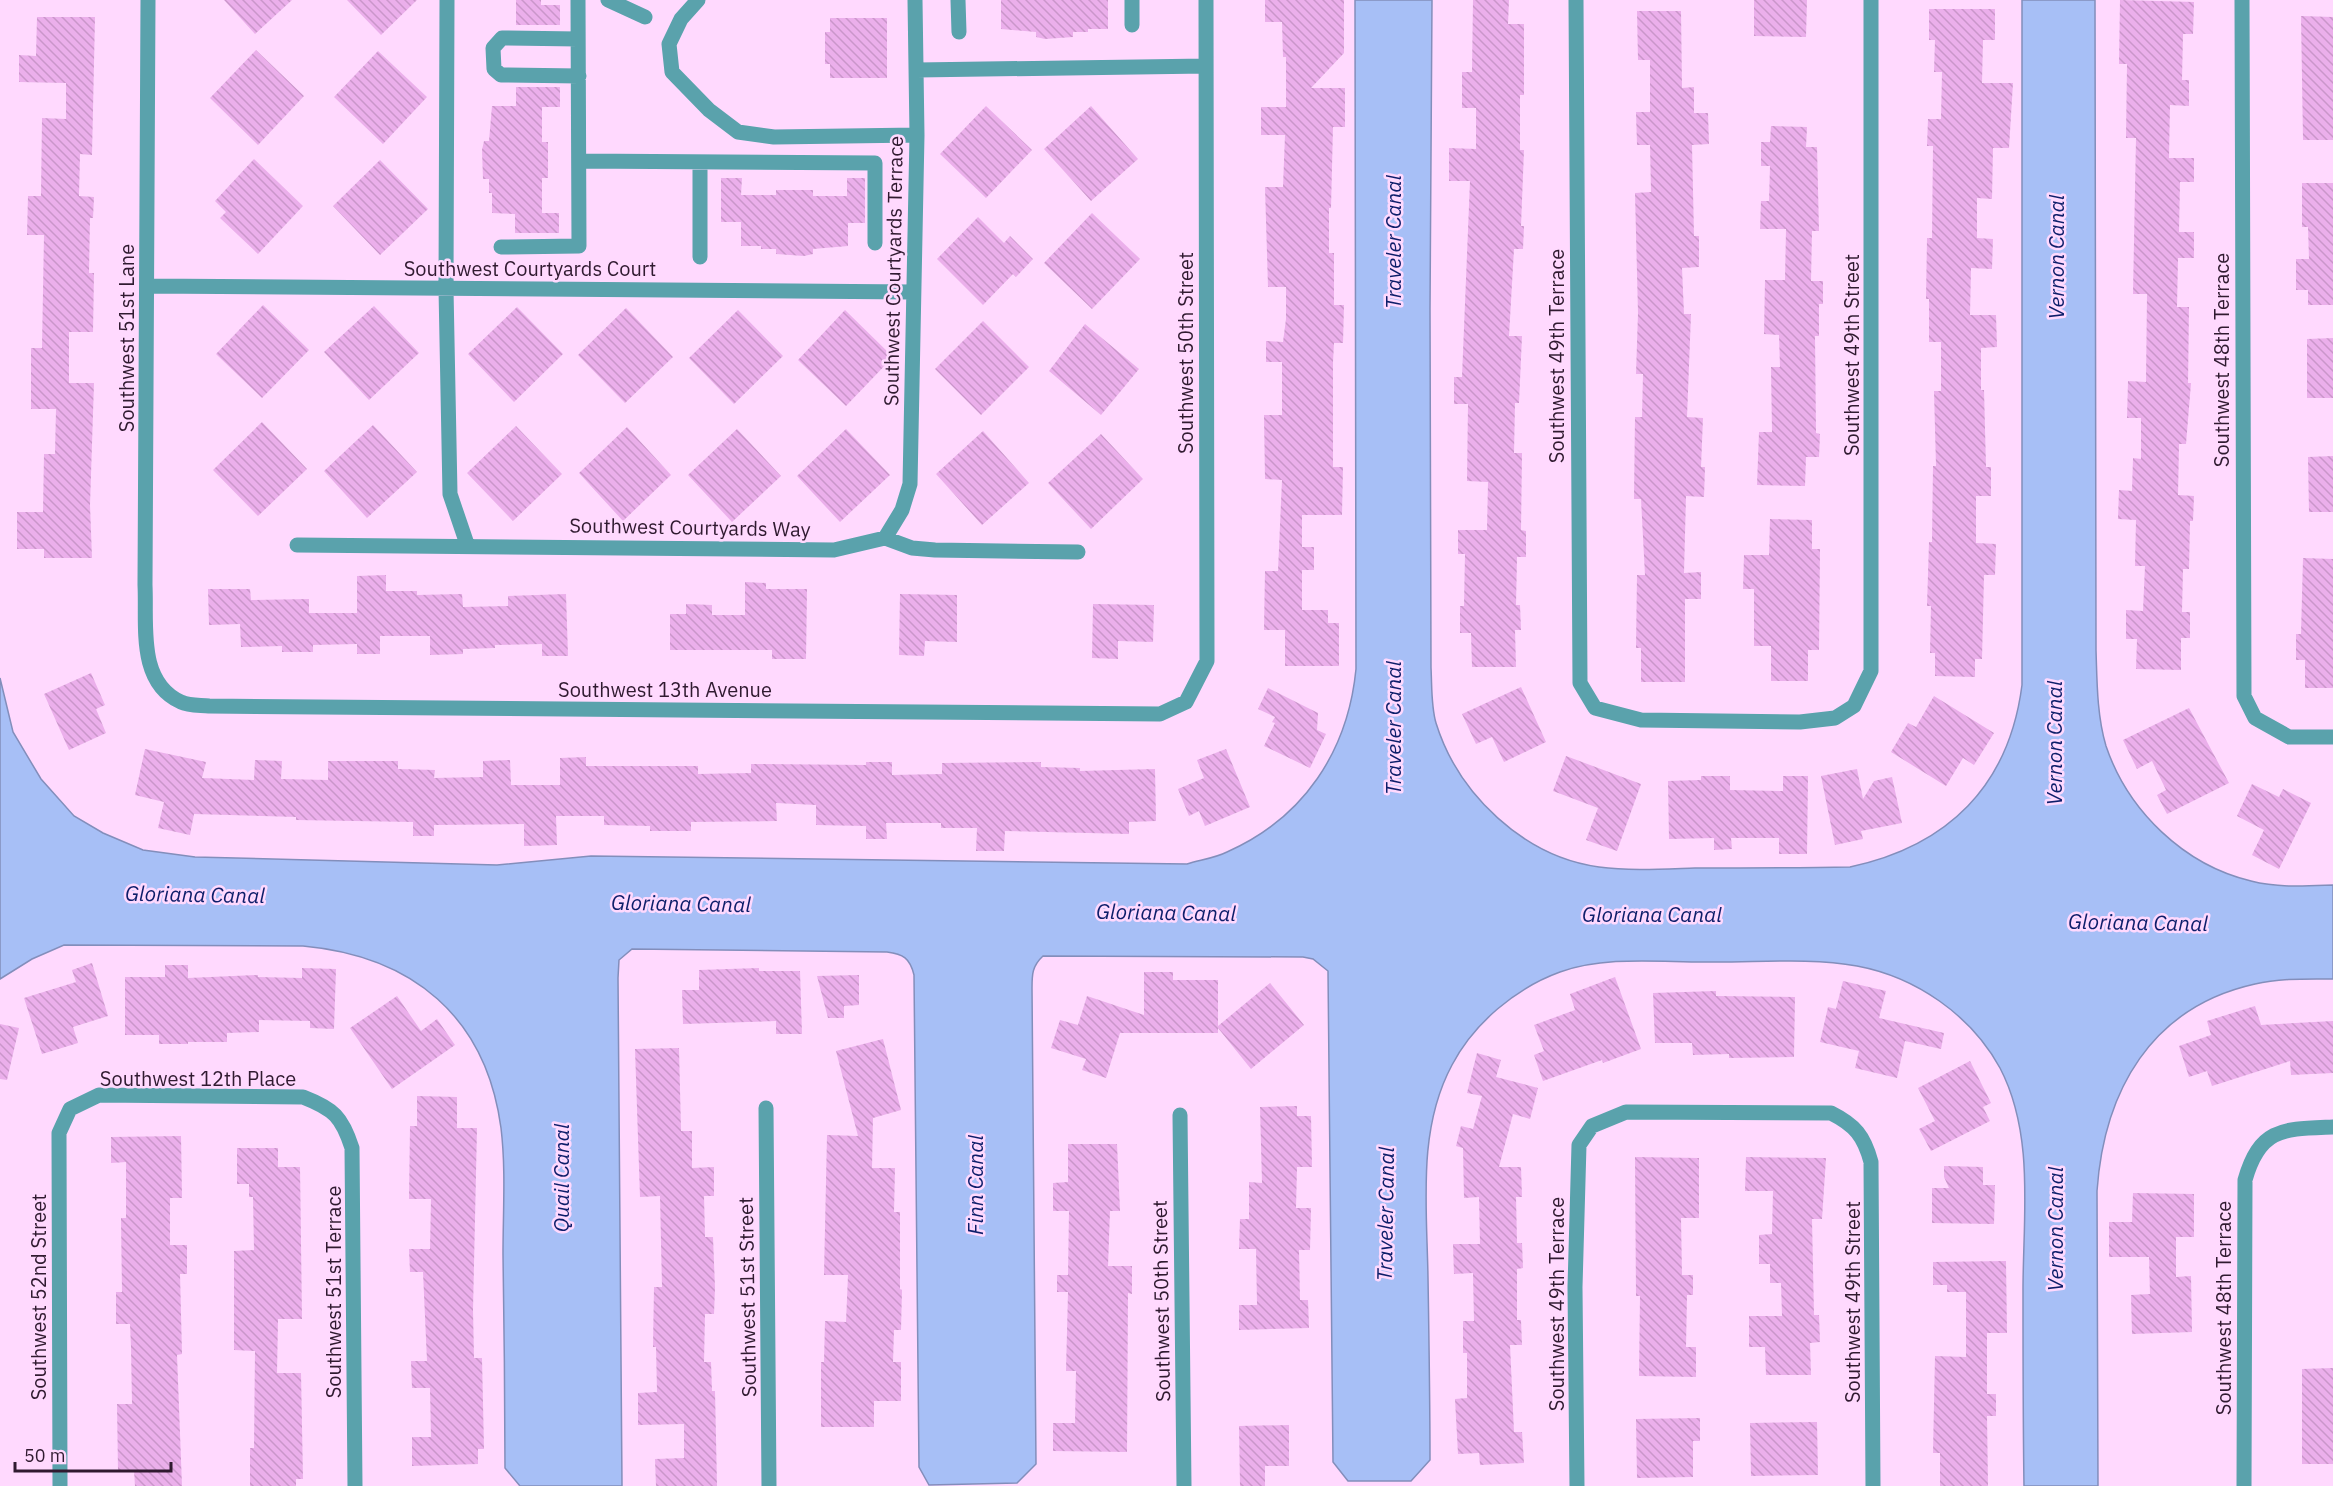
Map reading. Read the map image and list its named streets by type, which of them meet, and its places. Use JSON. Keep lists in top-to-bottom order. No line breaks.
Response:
{"streets":{"street":["Southwest Courtyards Court","Southwest Courtyards Terrace","Southwest 51st Lane","Southwest 50th Street","Southwest 49th Street","Southwest 49th Terrace","Southwest 48th Terrace","Southwest Courtyards Way","Southwest 13th Avenue","Southwest 12th Place","Southwest 51st Terrace","Southwest 52nd Street","Southwest 51st Street"]},"crossings":[["Southwest Courtyards Court","Southwest Courtyards Terrace"],["Southwest Courtyards Court","Southwest 51st Lane"],["Southwest Courtyards Terrace","Southwest Courtyards Way"],["Southwest 51st Lane","Southwest 13th Avenue"],["Southwest 50th Street","Southwest 13th Avenue"],["Southwest 49th Street","Southwest 49th Terrace"],["Southwest 12th Place","Southwest 51st Terrace"],["Southwest 12th Place","Southwest 52nd Street"]],"water":["Traveler Canal","Vernon Canal","Gloriana Canal","Quail Canal","Finn Canal"],"scale_bar":"50 m"}
